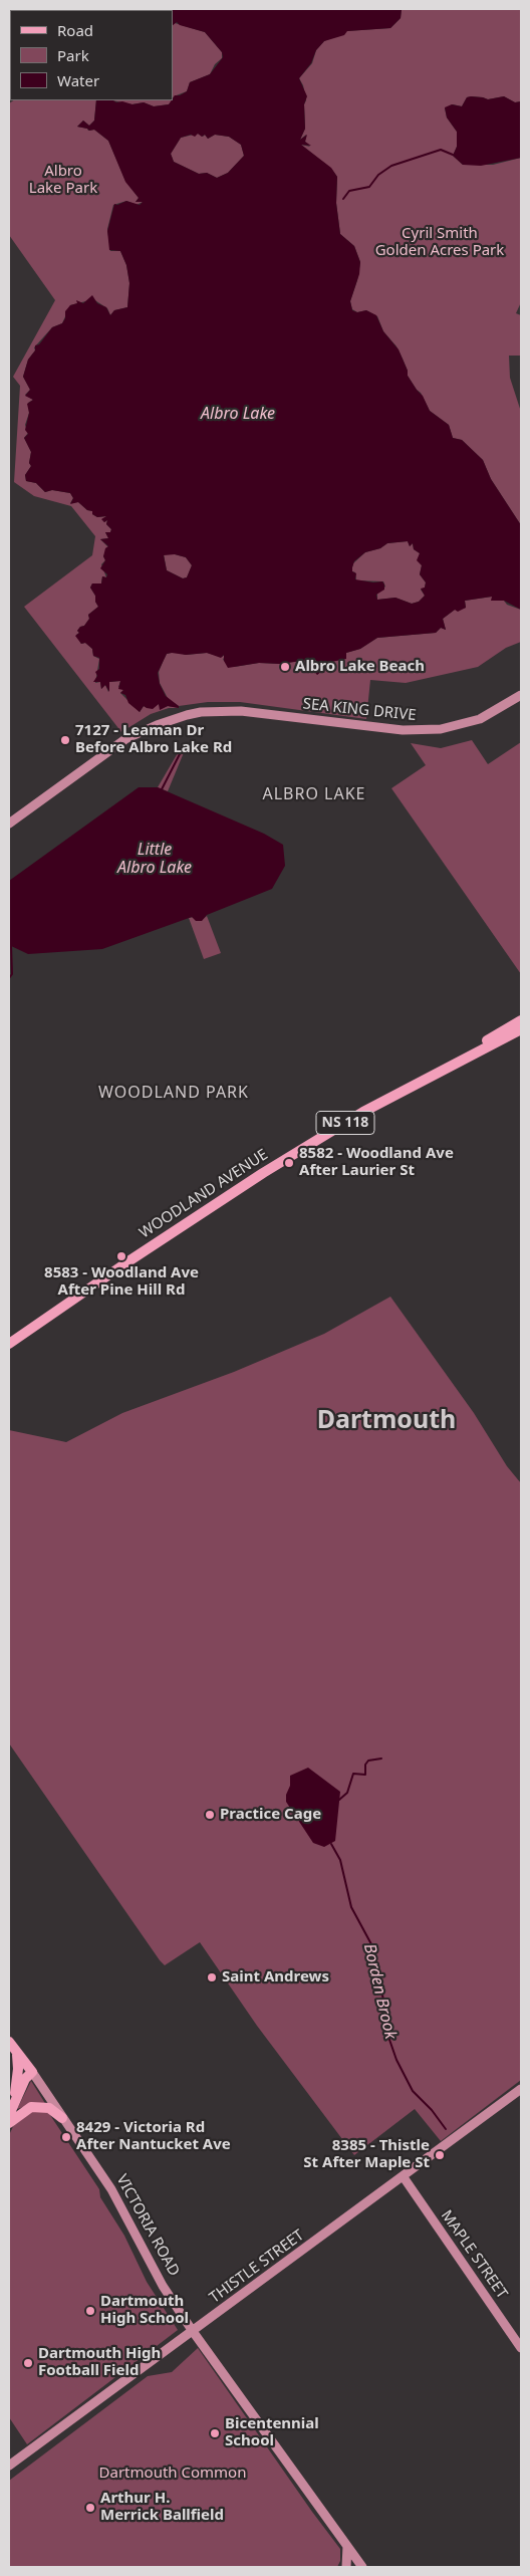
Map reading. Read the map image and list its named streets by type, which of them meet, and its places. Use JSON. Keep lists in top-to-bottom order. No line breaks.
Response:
{"streets":{"main road":["NS 118","WOODLAND AVENUE","VICTORIA ROAD"],"street":["SEA KING DRIVE","MAPLE STREET","THISTLE STREET"]},"crossings":[["VICTORIA ROAD","THISTLE STREET"],["MAPLE STREET","THISTLE STREET"]],"districts":["ALBRO LAKE","WOODLAND PARK","Dartmouth"],"water":["Albro Lake","Little Albro Lake","Borden Brook"],"parks":["Albro Lake Park","Cyril Smith Golden Acres Park","Dartmouth Common"],"places":["Albro Lake Beach","7127 - Leaman Dr Before Albro Lake Rd","8582 - Woodland Ave After Laurier St","8583 - Woodland Ave After Pine Hill Rd","Practice Cage","Saint Andrews","8429 - Victoria Rd After Nantucket Ave","8385 - Thistle St After Maple St","Dartmouth High School","Dartmouth High Football Field","Bicentennial School","Arthur H. Merrick Ballfield"],"legend":["Road","Park","Water"]}
